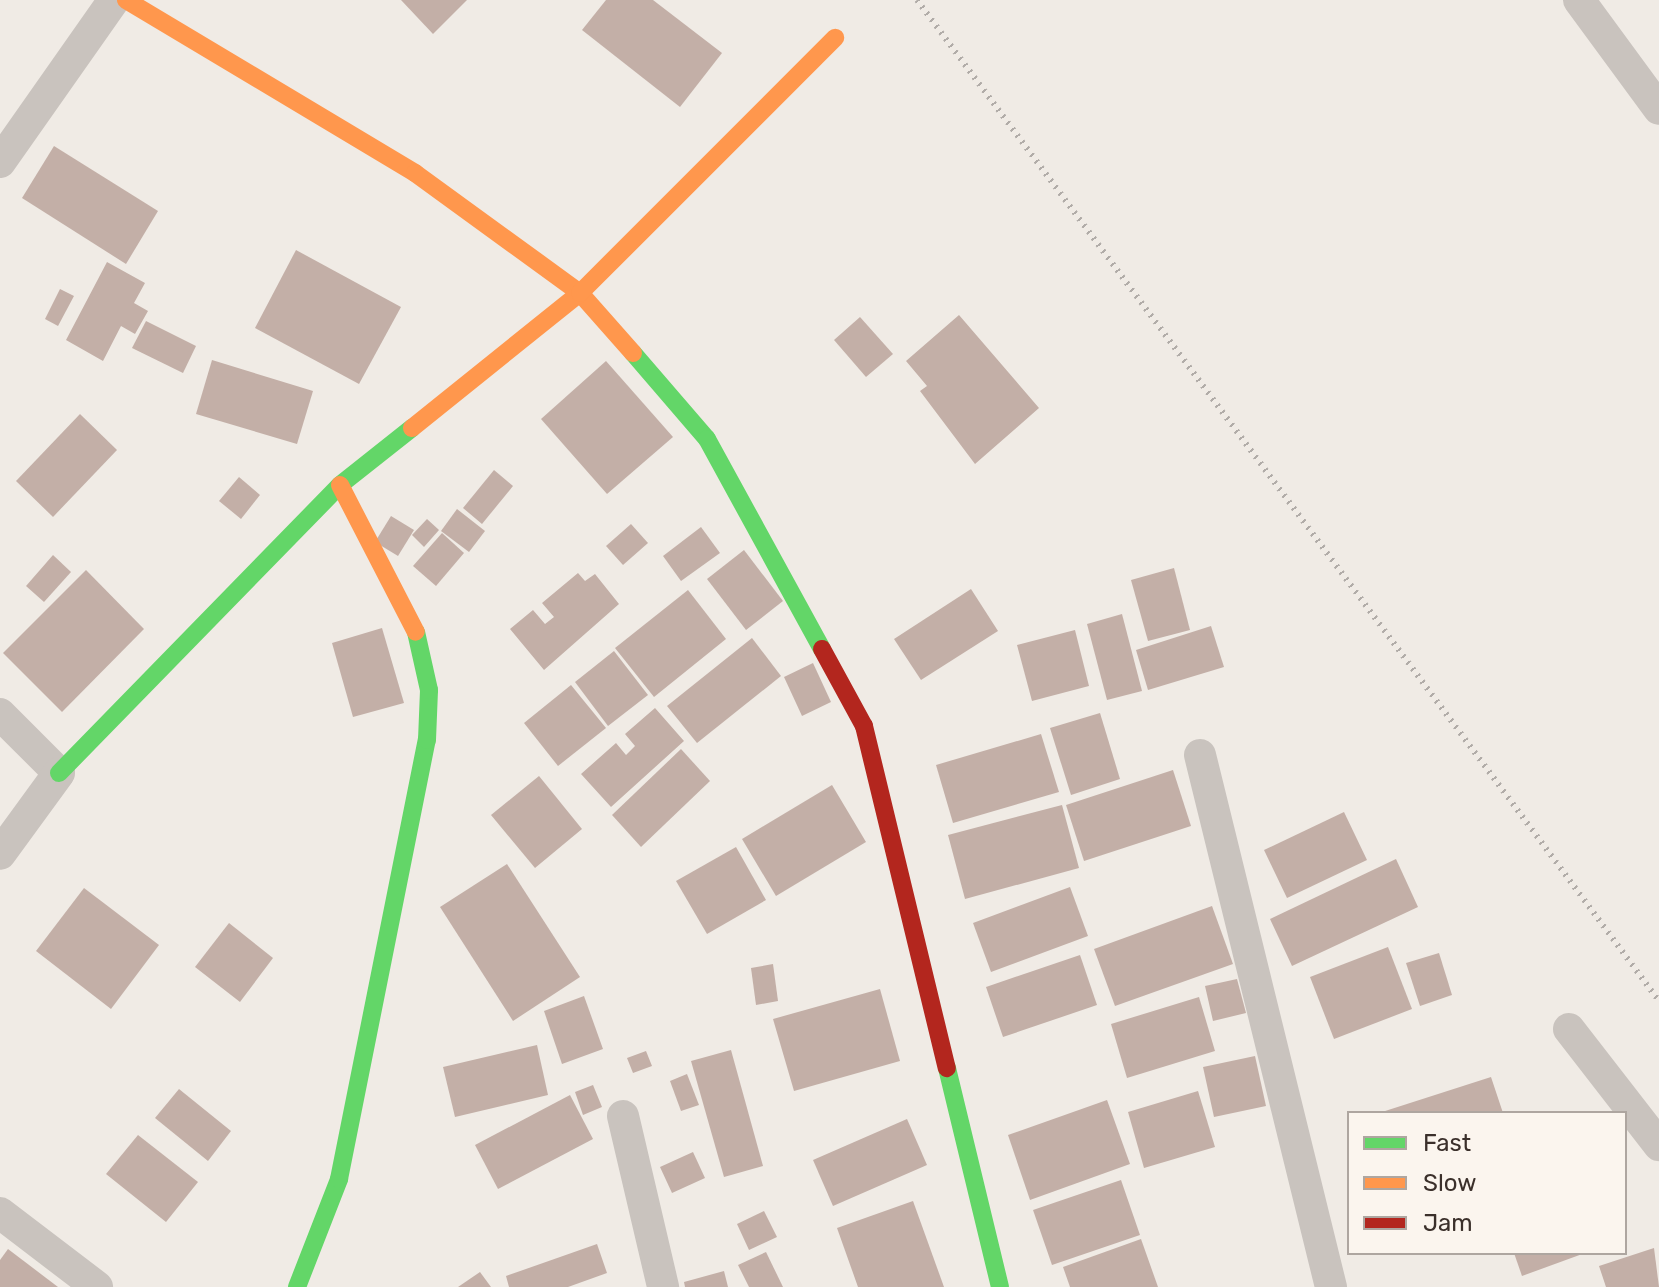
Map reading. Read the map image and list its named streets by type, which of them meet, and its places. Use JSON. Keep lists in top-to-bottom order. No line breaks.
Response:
{"legend":["Fast","Slow","Jam"]}
